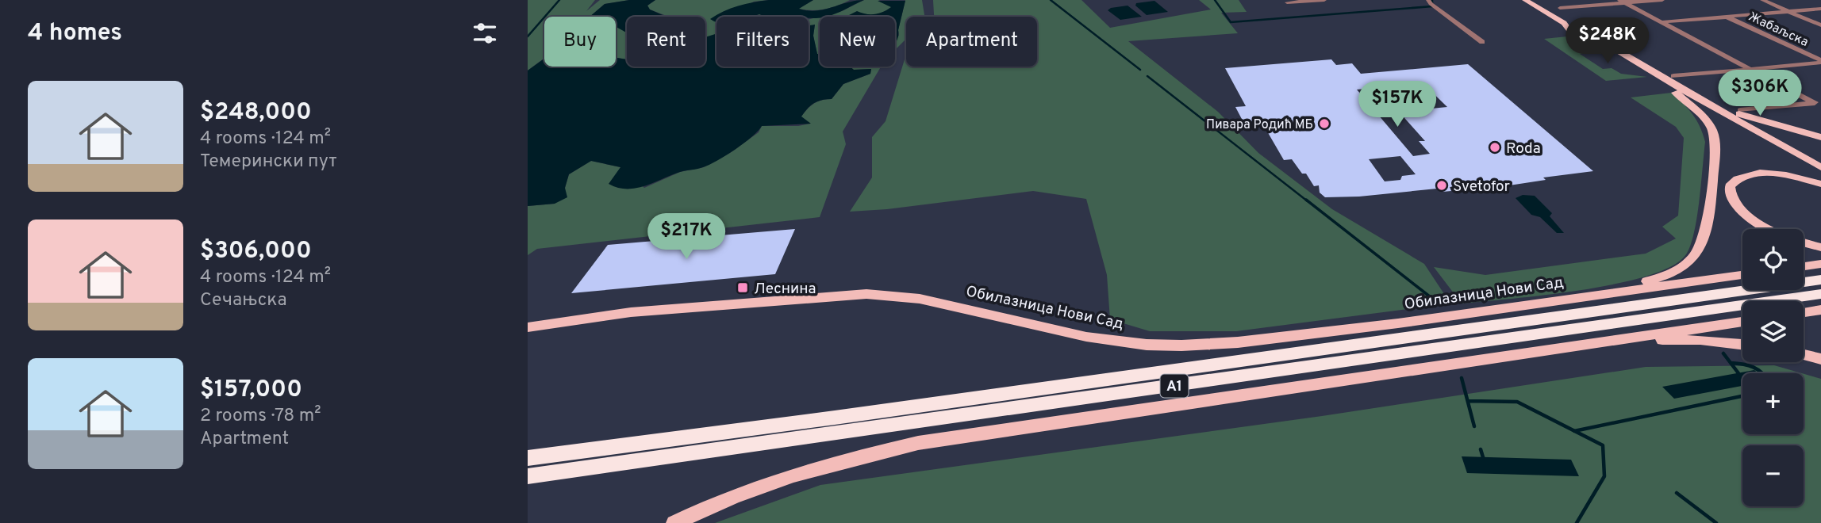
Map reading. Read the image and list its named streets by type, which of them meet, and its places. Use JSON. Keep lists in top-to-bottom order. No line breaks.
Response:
{"streets":{"highway":["A1"],"main road":["Обилазница Нови Сад"],"street":["Жабаљска"]},"places":{"other":["Пивара Родић МБ","Roda","Svetofor"],"transit":["Леснина"]},"page":{"heading":"4 homes","chip":["Buy","Rent","Filters","New","Apartment"],"price":["$248K","$306K","$157K","$217K"],"list":[{"name":"$248,000","note":"4 rooms · 124 m² · Темерински пут"},{"name":"$306,000","note":"4 rooms · 124 m² · Сечањска"},{"name":"$157,000","note":"2 rooms · 78 m² · Apartment"}],"map_buttons":["+","−"]}}
